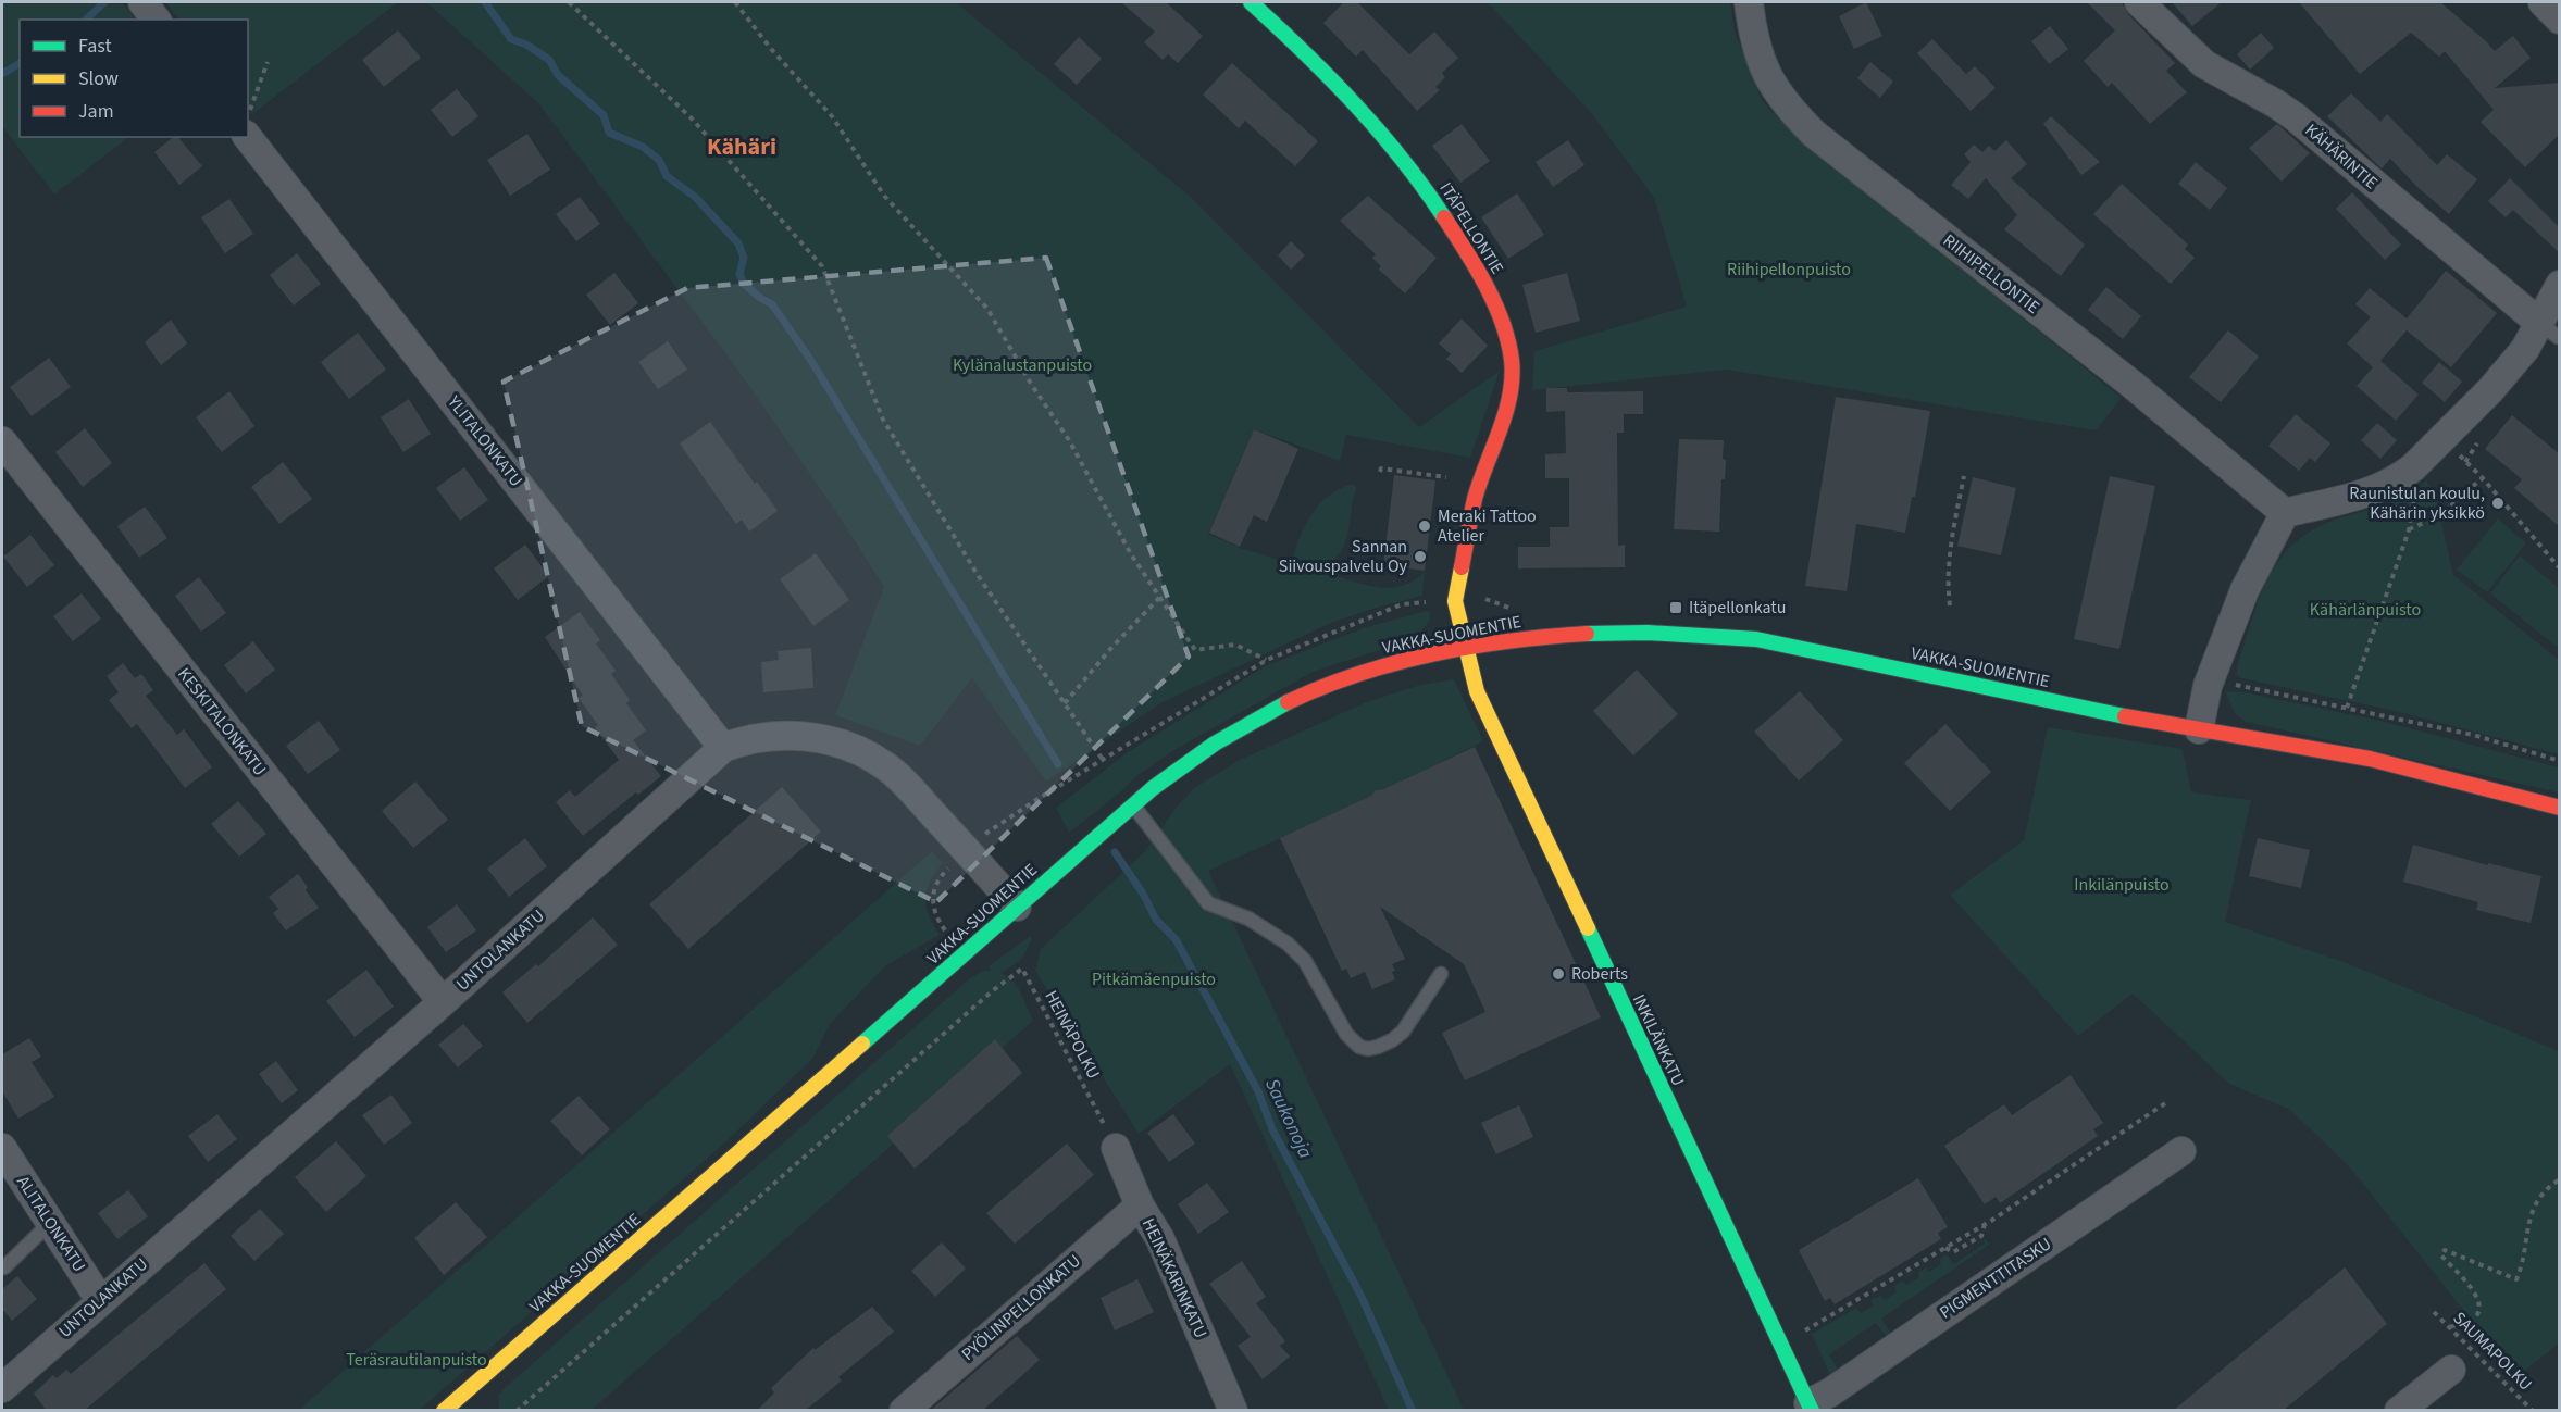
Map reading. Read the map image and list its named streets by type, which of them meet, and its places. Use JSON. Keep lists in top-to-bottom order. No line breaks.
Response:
{"streets":{"street":["KÄHÄRINTIE","ITÄPELLONTIE","RIIHIPELLONTIE","YLITALONKATU","VAKKA-SUOMENTIE","KESKITALONKATU","UNTOLANKATU","INKILÄNKATU","ALITALONKATU","HEINÄKARINKATU","PIGMENTTITASKU","PYÖLINPELLONKATU"],"path":["HEINÄPOLKU","SAUMAPOLKU"]},"crossings":[["ITÄPELLONTIE","VAKKA-SUOMENTIE"],["ITÄPELLONTIE","INKILÄNKATU"],["YLITALONKATU","UNTOLANKATU"],["VAKKA-SUOMENTIE","UNTOLANKATU"],["VAKKA-SUOMENTIE","INKILÄNKATU"],["KESKITALONKATU","UNTOLANKATU"],["UNTOLANKATU","ALITALONKATU"],["HEINÄPOLKU","HEINÄKARINKATU"],["INKILÄNKATU","PIGMENTTITASKU"],["HEINÄKARINKATU","PYÖLINPELLONKATU"]],"districts":["Kähäri"],"water":["Saukonoja"],"parks":["Riihipellonpuisto","Kylänalustanpuisto","Kähärlänpuisto","Inkilänpuisto","Pitkämäenpuisto","Teräsrautilanpuisto"],"places":{"other":["Raunistulan koulu, Kähärin yksikkö","Meraki Tattoo Atelier","Sannan Siivouspalvelu Oy","Roberts"],"transit":["Itäpellonkatu"]},"legend":["Fast","Slow","Jam"]}
